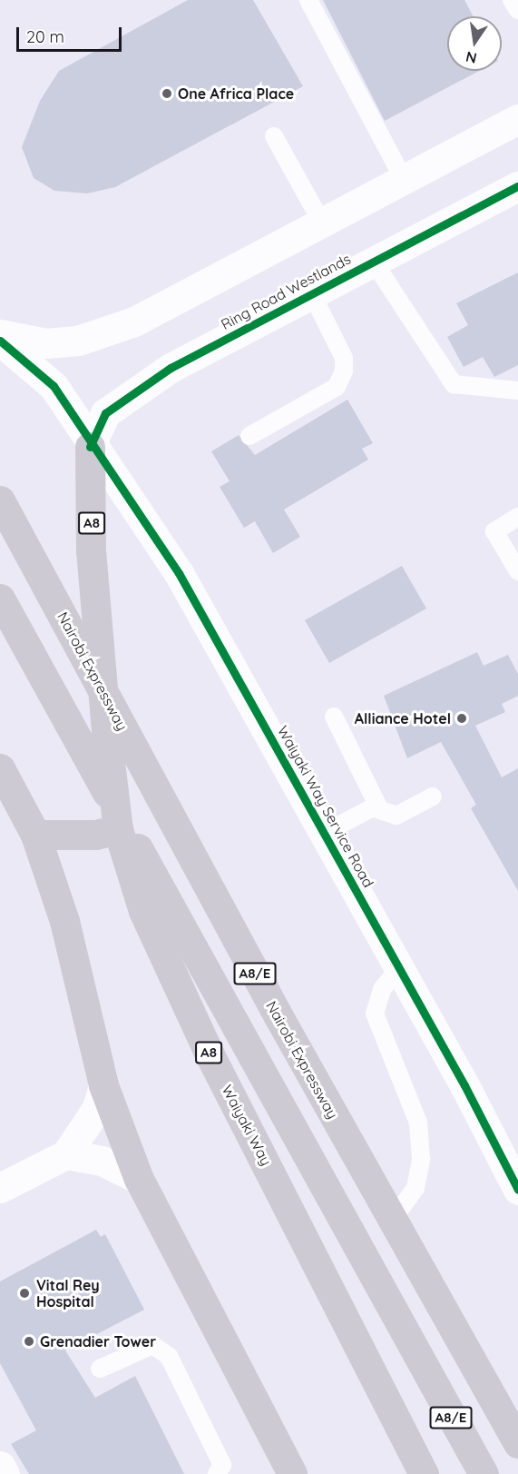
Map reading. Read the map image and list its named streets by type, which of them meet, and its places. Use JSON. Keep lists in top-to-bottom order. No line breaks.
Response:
{"streets":{"highway":["A8","Nairobi Expressway","A8/E","Waiyaki Way"],"street":["Ring Road Westlands","Waiyaki Way Service Road"]},"crossings":[["Ring Road Westlands","Waiyaki Way Service Road"],["Ring Road Westlands","Waiyaki Way"],["Waiyaki Way Service Road","Waiyaki Way"]],"places":["One Africa Place","Alliance Hotel","Vital Rey Hospital","Grenadier Tower"],"scale_bar":"20 m","north":"bottom"}
